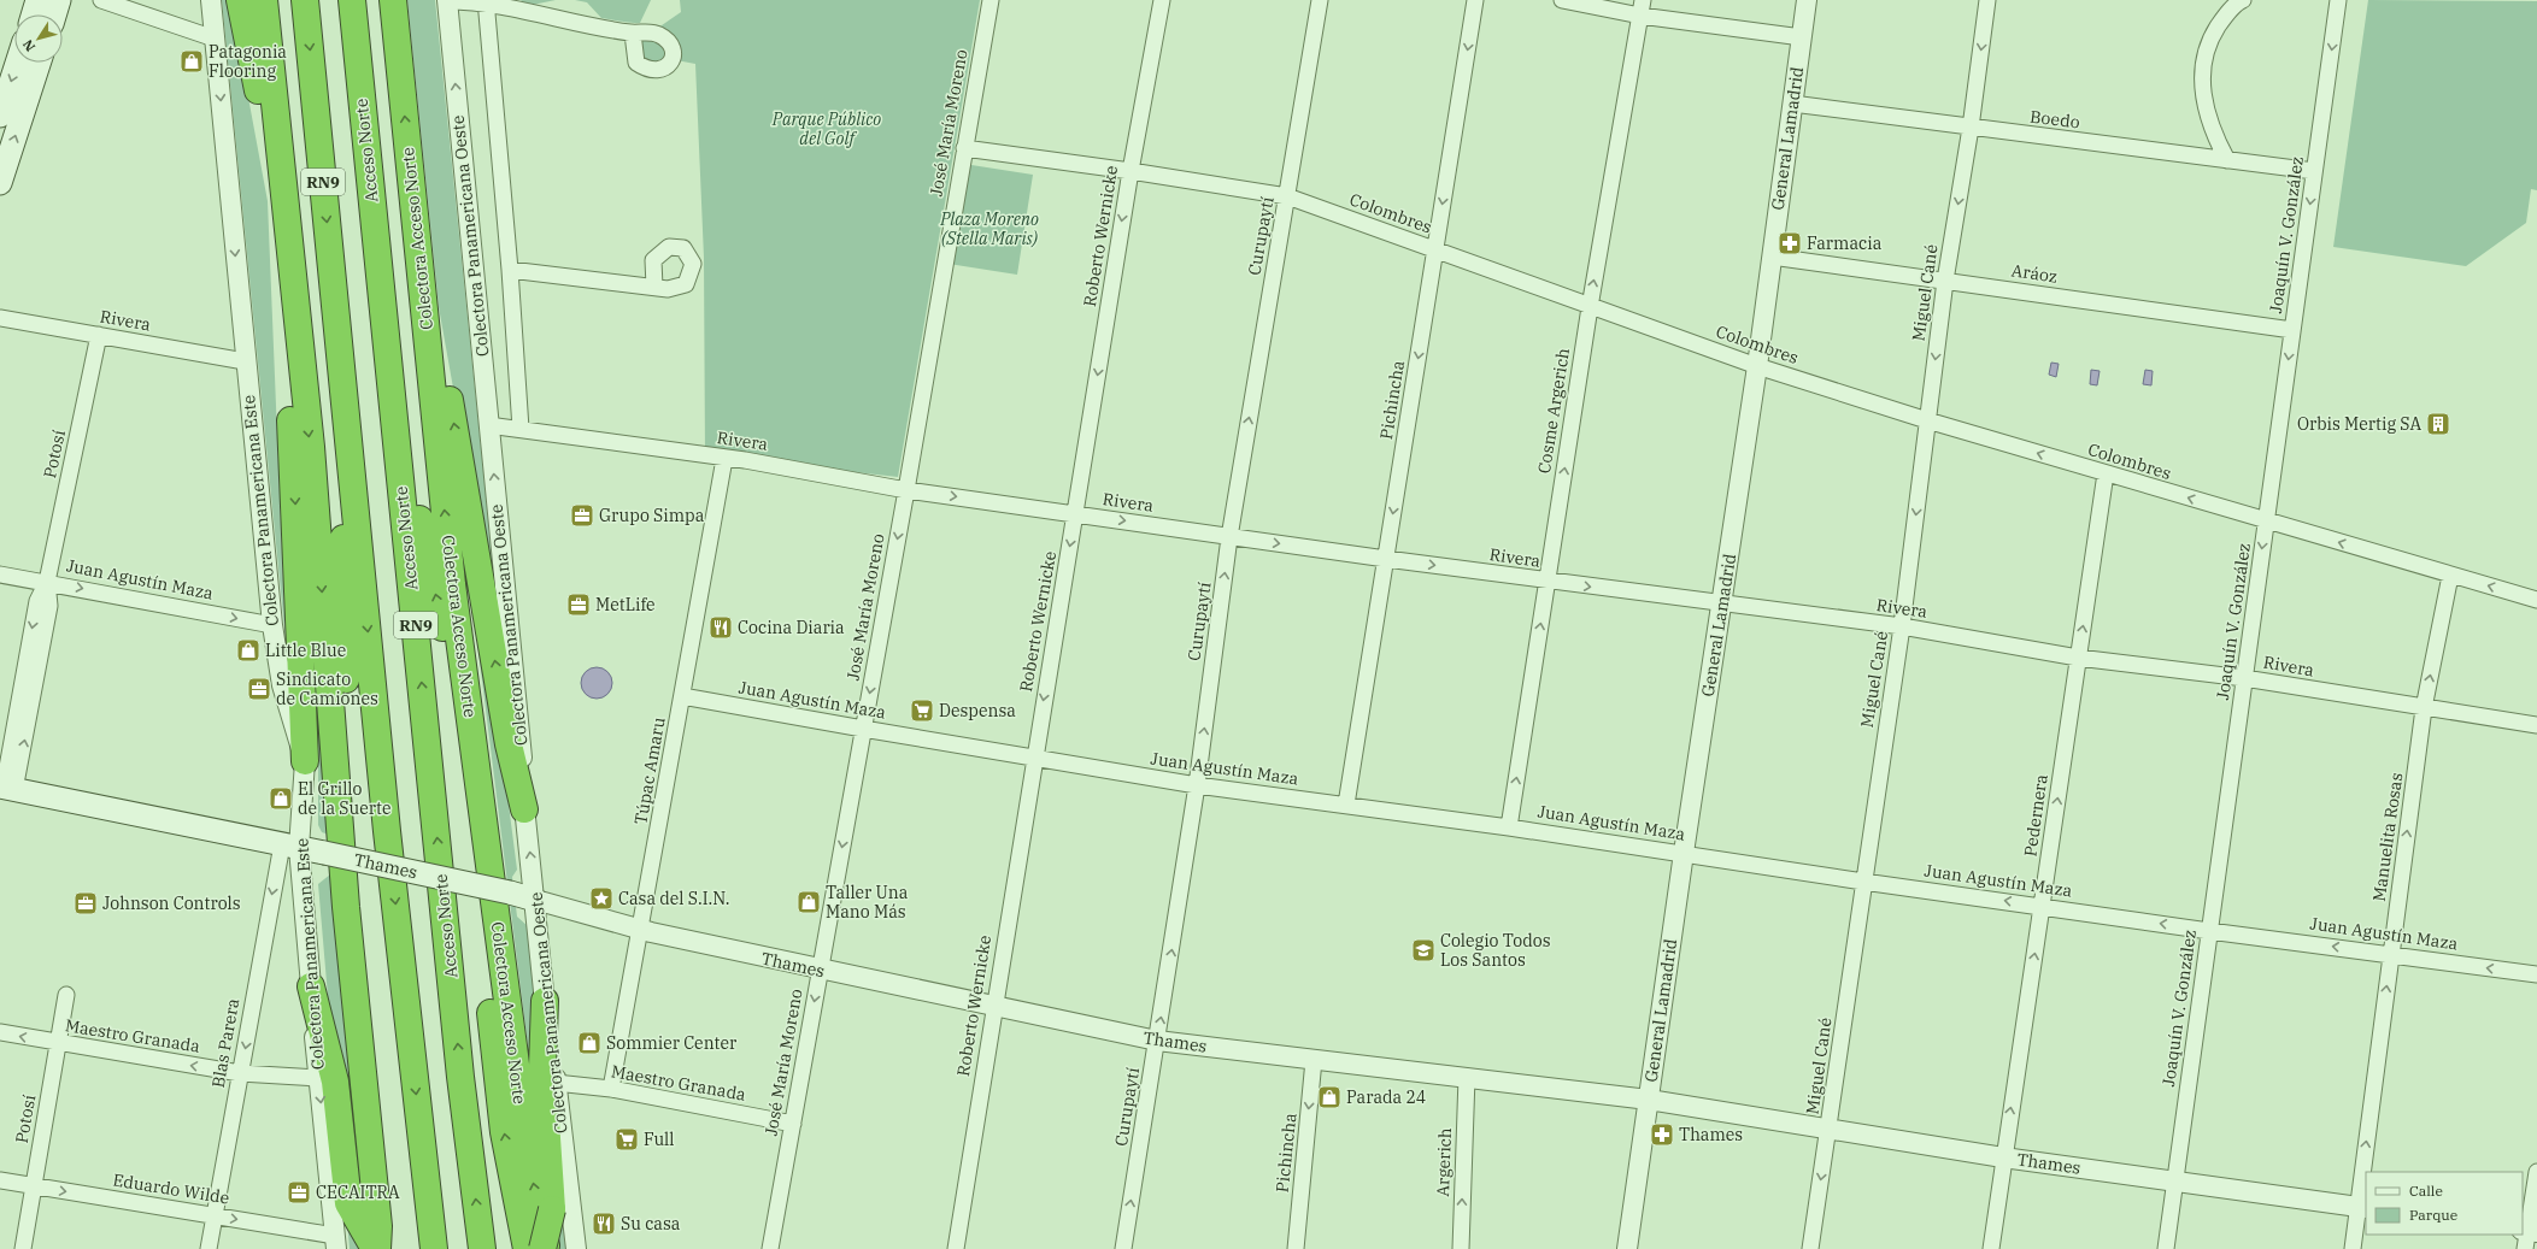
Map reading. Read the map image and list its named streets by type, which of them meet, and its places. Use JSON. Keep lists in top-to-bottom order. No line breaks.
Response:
{"streets":{"highway":["Acceso Norte","RN9","Colectora Acceso Norte"],"main road":["Thames"],"street":["Boedo","José María Moreno","General Lamadrid","Colombres","Joaquín V. González","Colectora Panamericana Oeste","Roberto Wernicke","Curupaytí","Aráoz","Miguel Cané","Rivera","Pichincha","Cosme Argerich","Potosí","Colectora Panamericana Este","Juan Agustín Maza","Túpac Amaru","Pedernera","Manuelita Rosas","Maestro Granada","Blas Parera","Argerich","Eduardo Wilde"]},"crossings":[["Boedo","General Lamadrid"],["Boedo","Joaquín V. González"],["Boedo","Miguel Cané"],["José María Moreno","Colombres"],["José María Moreno","Rivera"],["José María Moreno","Juan Agustín Maza"],["José María Moreno","Thames"],["José María Moreno","Maestro Granada"],["General Lamadrid","Colombres"],["General Lamadrid","Aráoz"],["General Lamadrid","Rivera"],["General Lamadrid","Juan Agustín Maza"],["General Lamadrid","Thames"],["Colombres","Joaquín V. González"],["Colombres","Roberto Wernicke"],["Colombres","Curupaytí"],["Colombres","Miguel Cané"],["Colombres","Pichincha"],["Colombres","Cosme Argerich"],["Colombres","Pedernera"],["Colombres","Manuelita Rosas"],["Joaquín V. González","Aráoz"],["Joaquín V. González","Rivera"],["Joaquín V. González","Juan Agustín Maza"],["Joaquín V. González","Thames"],["Colectora Panamericana Oeste","Rivera"],["Colectora Panamericana Oeste","Thames"],["Colectora Panamericana Oeste","Maestro Granada"],["Roberto Wernicke","Rivera"],["Roberto Wernicke","Juan Agustín Maza"],["Roberto Wernicke","Thames"],["Curupaytí","Rivera"],["Curupaytí","Juan Agustín Maza"],["Curupaytí","Thames"],["Aráoz","Miguel Cané"],["Miguel Cané","Rivera"],["Miguel Cané","Juan Agustín Maza"],["Miguel Cané","Thames"],["Rivera","Pichincha"],["Rivera","Cosme Argerich"],["Rivera","Potosí"],["Rivera","Colectora Panamericana Este"],["Rivera","Túpac Amaru"],["Rivera","Pedernera"],["Rivera","Manuelita Rosas"],["Pichincha","Juan Agustín Maza"],["Pichincha","Thames"],["Cosme Argerich","Juan Agustín Maza"],["Potosí","Juan Agustín Maza"],["Potosí","Thames"],["Potosí","Maestro Granada"],["Potosí","Eduardo Wilde"],["Colectora Panamericana Este","Juan Agustín Maza"],["Colectora Panamericana Este","Thames"],["Colectora Panamericana Este","Maestro Granada"],["Colectora Panamericana Este","Blas Parera"],["Colectora Panamericana Este","Eduardo Wilde"],["Juan Agustín Maza","Túpac Amaru"],["Juan Agustín Maza","Pedernera"],["Juan Agustín Maza","Manuelita Rosas"],["Túpac Amaru","Thames"],["Túpac Amaru","Maestro Granada"],["Pedernera","Thames"],["Manuelita Rosas","Thames"],["Thames","Blas Parera"],["Thames","Argerich"],["Maestro Granada","Blas Parera"],["Blas Parera","Eduardo Wilde"]],"one_way":["José María Moreno","Colombres","Joaquín V. González","Roberto Wernicke","Curupaytí","Miguel Cané","Rivera","Pichincha","Cosme Argerich","Colectora Panamericana Este","Pedernera","Manuelita Rosas","Maestro Granada","Blas Parera","Argerich","Eduardo Wilde"],"parks":["Parque Público del Golf","Plaza Moreno (Stella Maris)"],"places":{"shop":["Patagonia Flooring","Little Blue","El Grillo de la Suerte","Taller Una Mano Más","Sommier Center","Parada 24"],"pharmacy":["Farmacia","Thames"],"building":["Orbis Mertig SA"],"office":["Grupo Simpa","MetLife","Sindicato de Camiones","Johnson Controls","CECAITRA"],"restaurant":["Cocina Diaria","Su casa"],"supermarket":["Despensa","Full"],"place":["Casa del S.I.N."],"school or university":["Colegio Todos Los Santos"]},"legend":["Calle","Parque"],"north":"bottom left"}
